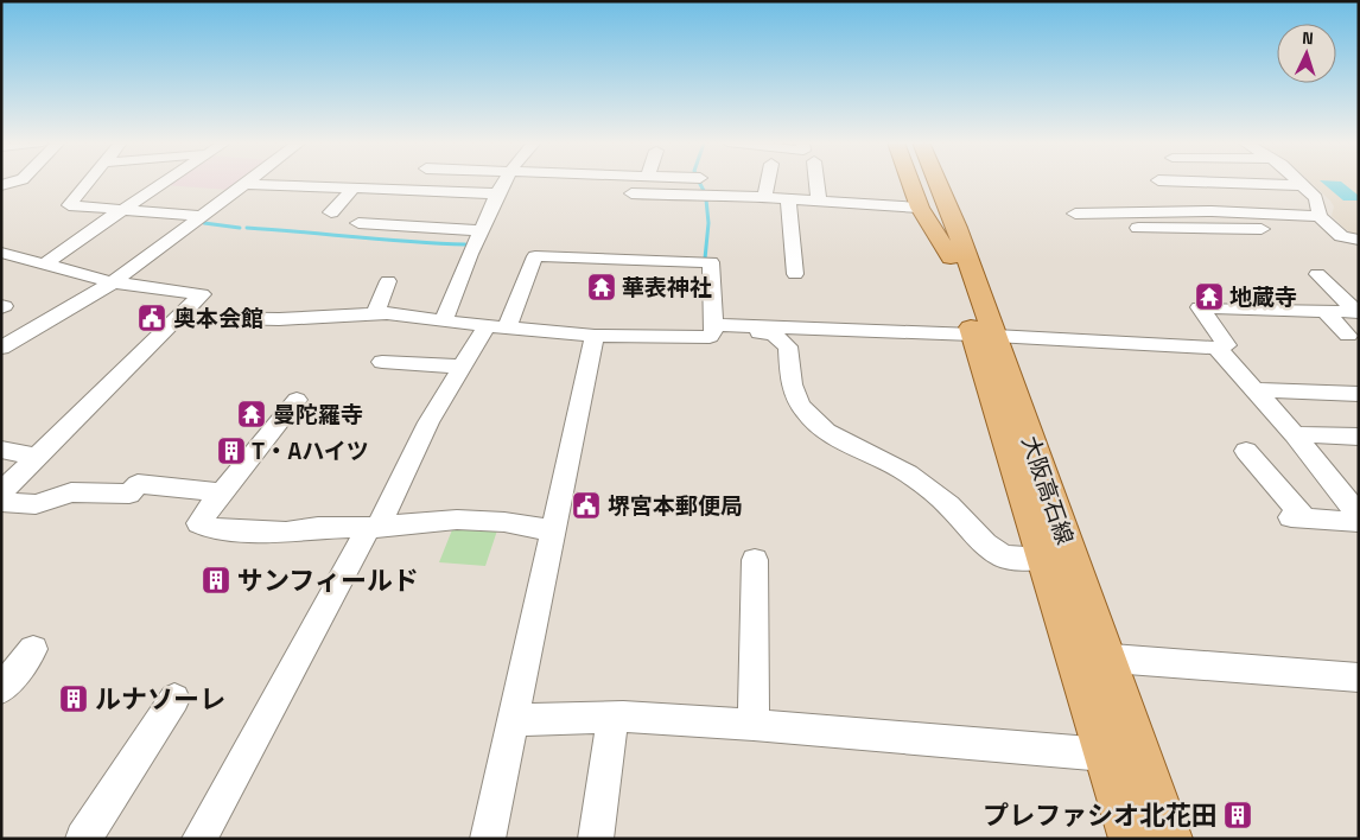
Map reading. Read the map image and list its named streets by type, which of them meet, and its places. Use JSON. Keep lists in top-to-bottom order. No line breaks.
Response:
{"streets":{"main road":["大阪高石線"]},"places":{"temple":["華表神社","地蔵寺","曼陀羅寺"],"public building":["奥本会館","堺宮本郵便局"],"building":["T・Aハイツ","サンフィールド","ルナソーレ","プレファシオ北花田"]},"north":"top"}
